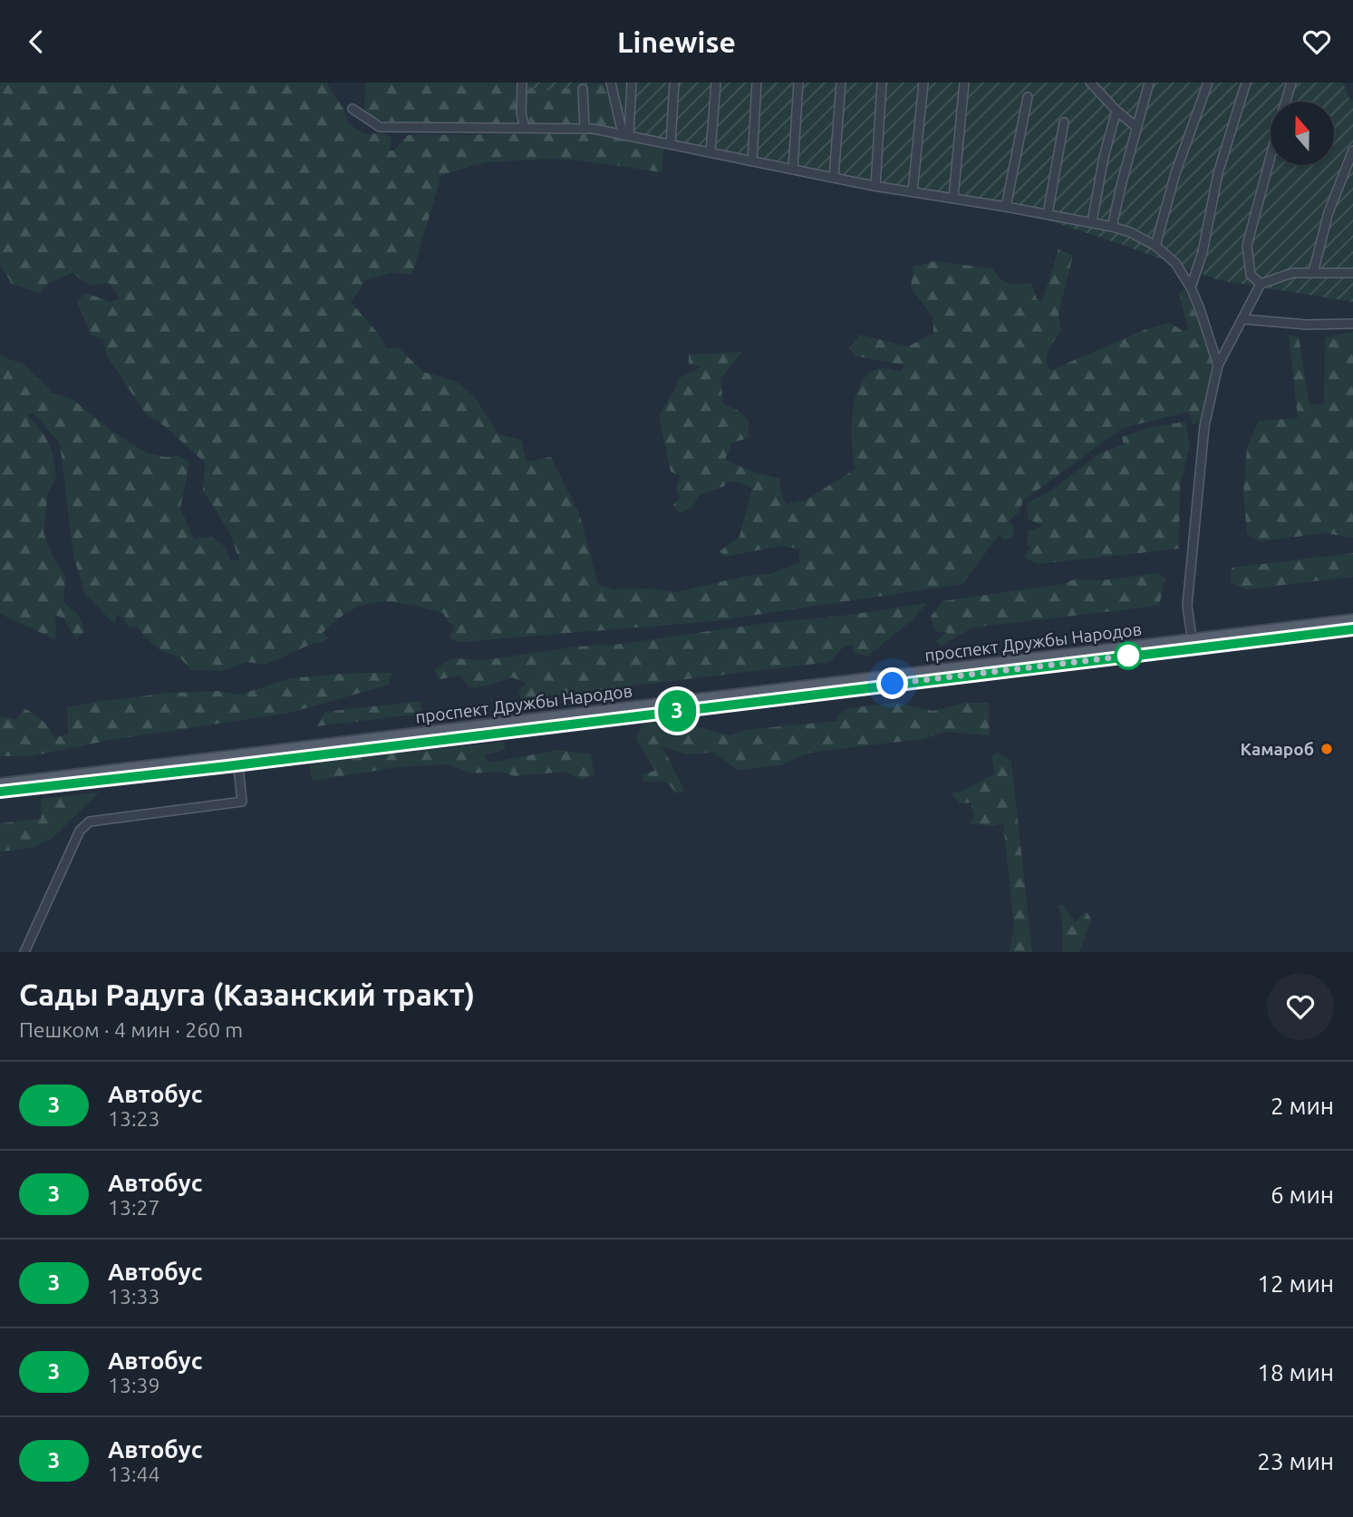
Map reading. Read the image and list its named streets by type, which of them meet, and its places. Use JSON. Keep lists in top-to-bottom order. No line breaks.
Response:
{"streets":{"main road":["проспект Дружбы Народов"]},"places":["Камароб"],"lines":["bus line 3"],"north":"top","page":{"header":"Linewise","on_map":"3","heading":["Сады Радуга (Казанский тракт)","Пешком · 4 мин · 260 m"],"list":[{"mark":"3","name":"Автобус","note":"13:23","value":"2 мин"},{"mark":"3","name":"Автобус","note":"13:27","value":"6 мин"},{"mark":"3","name":"Автобус","note":"13:33","value":"12 мин"},{"mark":"3","name":"Автобус","note":"13:39","value":"18 мин"},{"mark":"3","name":"Автобус","note":"13:44","value":"23 мин"}]}}
